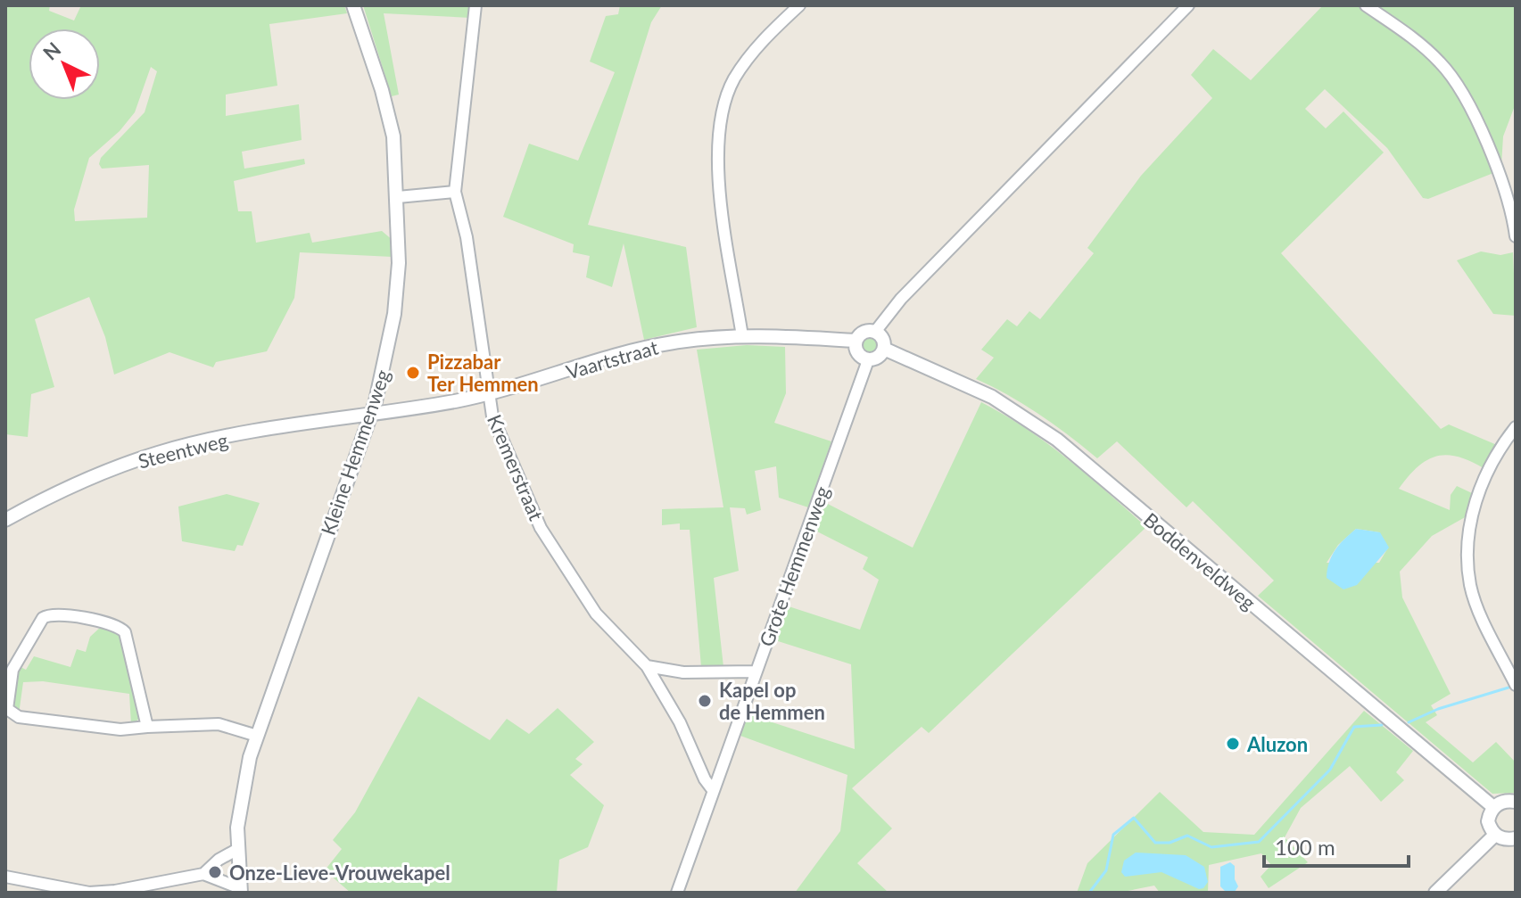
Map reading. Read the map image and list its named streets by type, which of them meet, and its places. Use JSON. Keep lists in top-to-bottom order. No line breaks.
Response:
{"streets":{"street":["Vaartstraat","Steentweg","Kleine Hemmenweg","Kremerstraat","Boddenveldweg","Grote Hemmenweg"]},"crossings":[["Vaartstraat","Steentweg"],["Vaartstraat","Kleine Hemmenweg"],["Vaartstraat","Kremerstraat"],["Vaartstraat","Boddenveldweg"],["Vaartstraat","Grote Hemmenweg"],["Steentweg","Kleine Hemmenweg"],["Kremerstraat","Grote Hemmenweg"],["Boddenveldweg","Grote Hemmenweg"]],"places":["Pizzabar Ter Hemmen","Kapel op de Hemmen","Aluzon","Onze-Lieve-Vrouwekapel"],"scale_bar":"100 m","north":"top left"}
